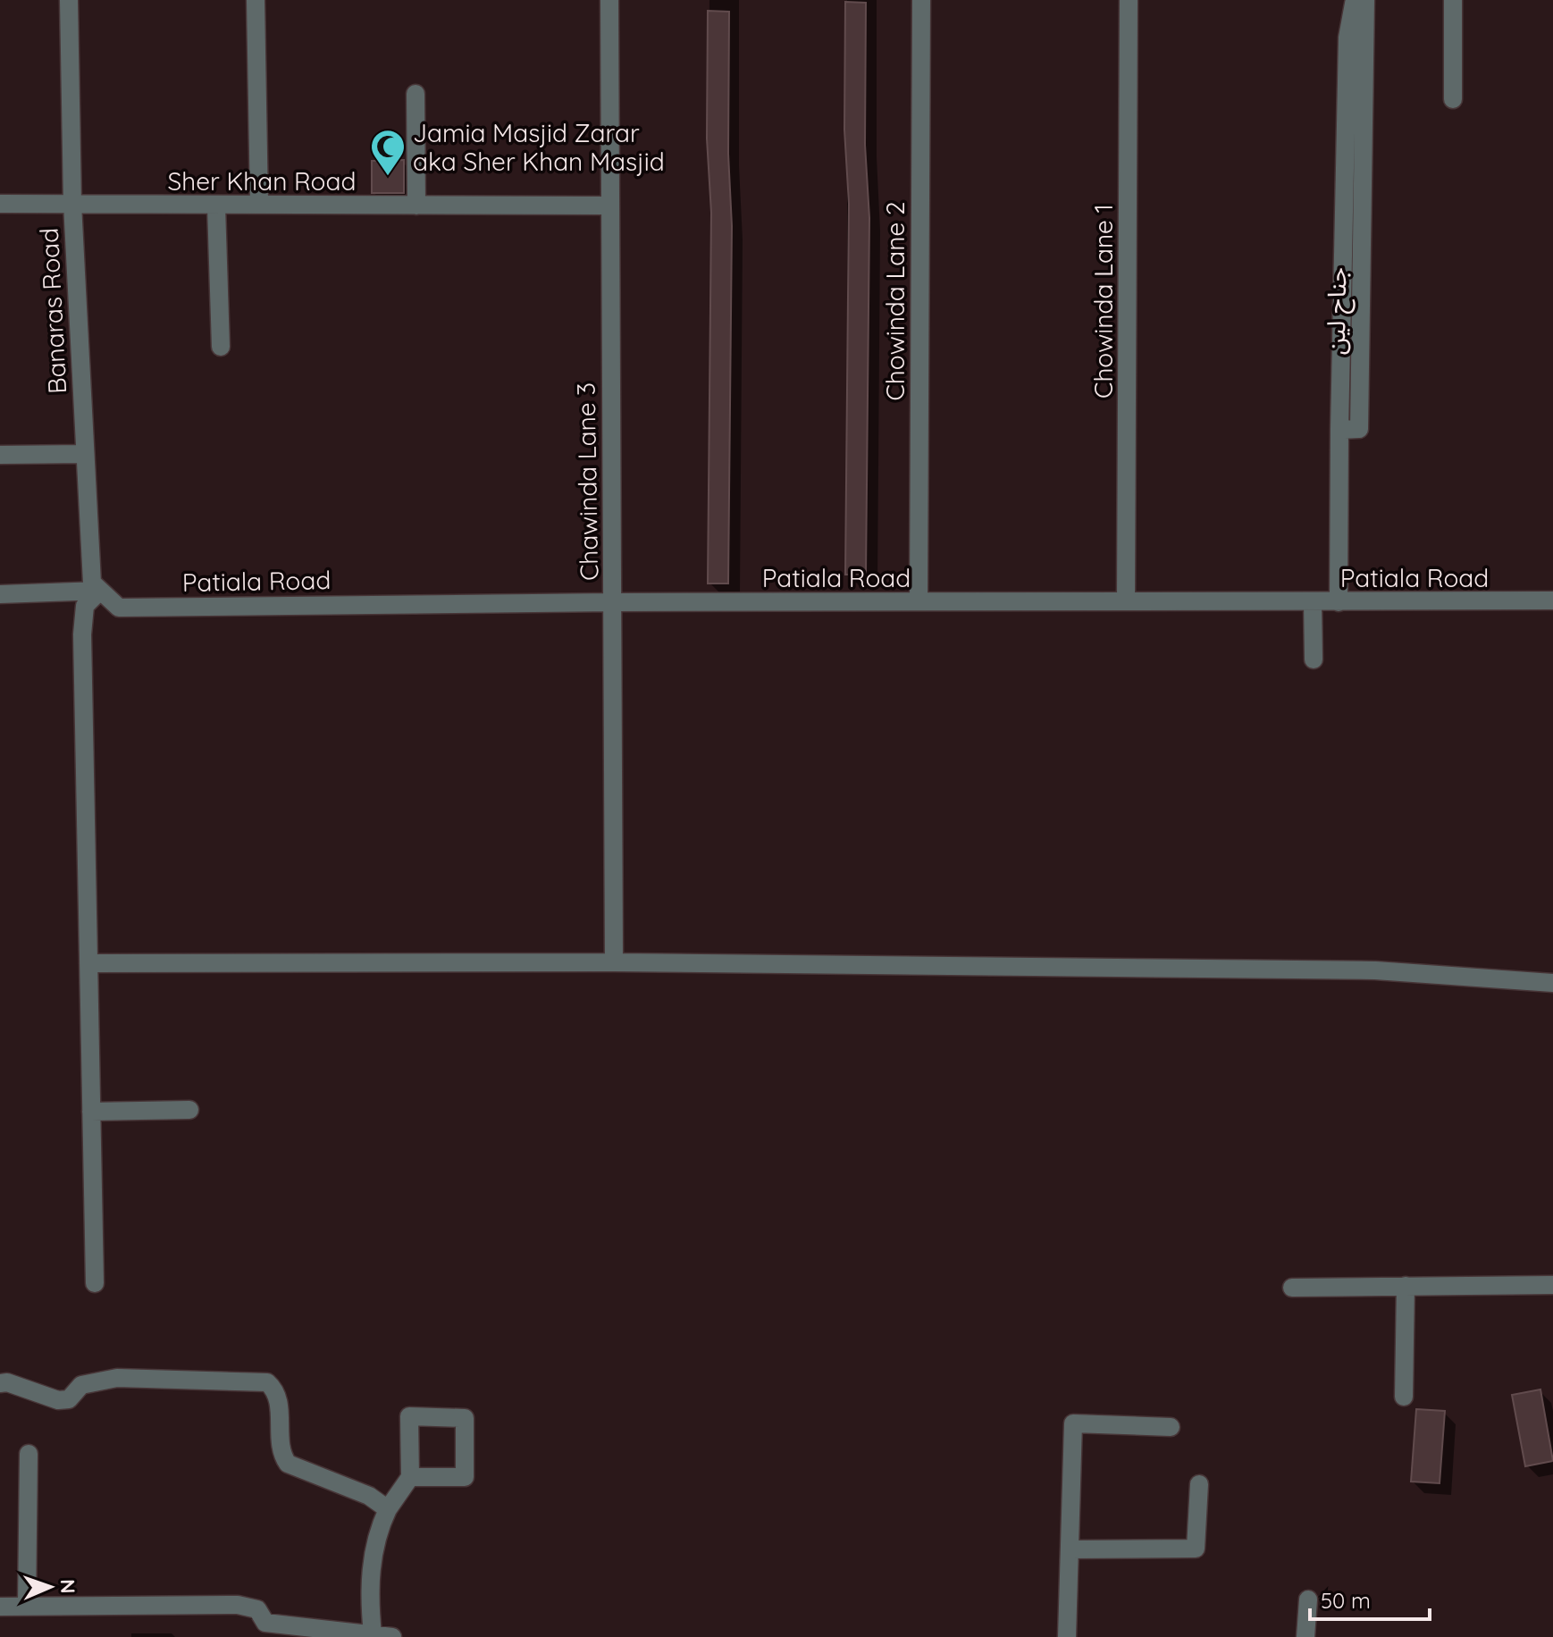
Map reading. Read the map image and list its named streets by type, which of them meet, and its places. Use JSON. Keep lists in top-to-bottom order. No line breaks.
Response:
{"streets":{"street":["Sher Khan Road","Chowinda Lane 2","Chowinda Lane 1","Banaras Road","جناح لین","Chawinda Lane 3","Patiala Road"]},"crossings":[["Sher Khan Road","Banaras Road"],["Sher Khan Road","Chawinda Lane 3"],["Chowinda Lane 2","Patiala Road"],["Chowinda Lane 1","Patiala Road"],["Banaras Road","Patiala Road"],["جناح لین","Patiala Road"],["Chawinda Lane 3","Patiala Road"]],"places":{"mosque":["Jamia Masjid Zarar aka Sher Khan Masjid"]},"scale_bar":"50 m","north":"right"}
